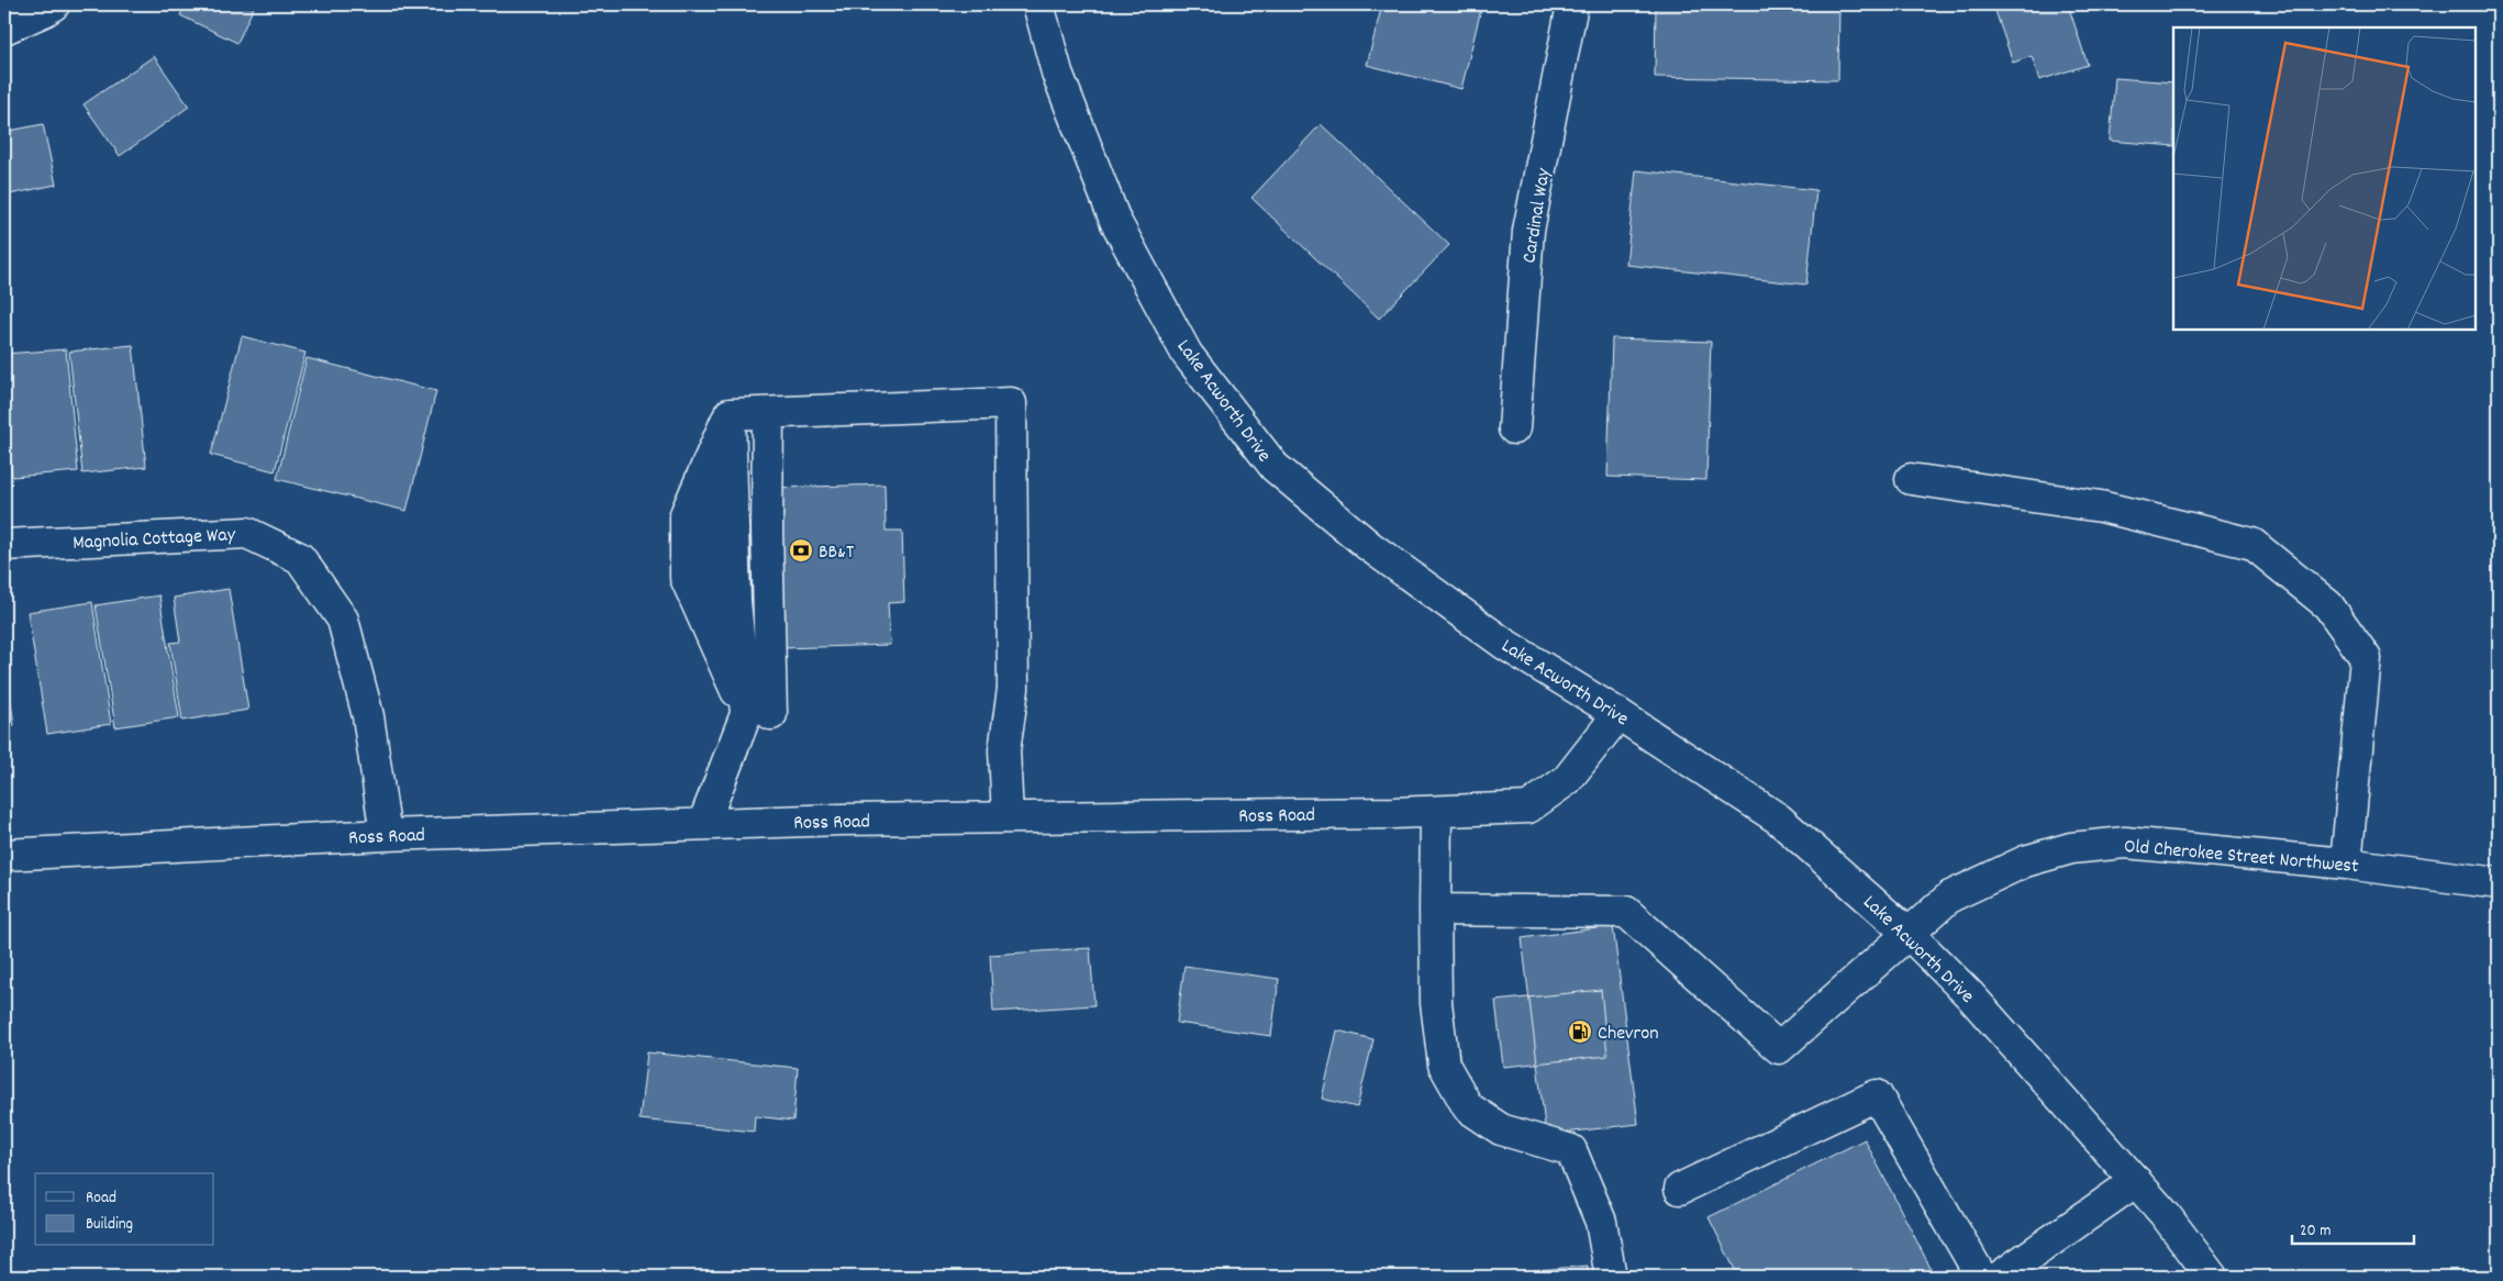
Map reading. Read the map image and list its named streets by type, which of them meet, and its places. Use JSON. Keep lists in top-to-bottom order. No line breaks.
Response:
{"streets":{"street":["Cardinal Way","Lake Acworth Drive","Magnolia Cottage Way","Ross Road","Old Cherokee Street Northwest"]},"crossings":[["Lake Acworth Drive","Ross Road"],["Lake Acworth Drive","Old Cherokee Street Northwest"],["Magnolia Cottage Way","Ross Road"]],"places":{"bank":["BB&T"],"fuel station":["Chevron"]},"legend":["Road","Building"],"scale_bar":"20 m"}
